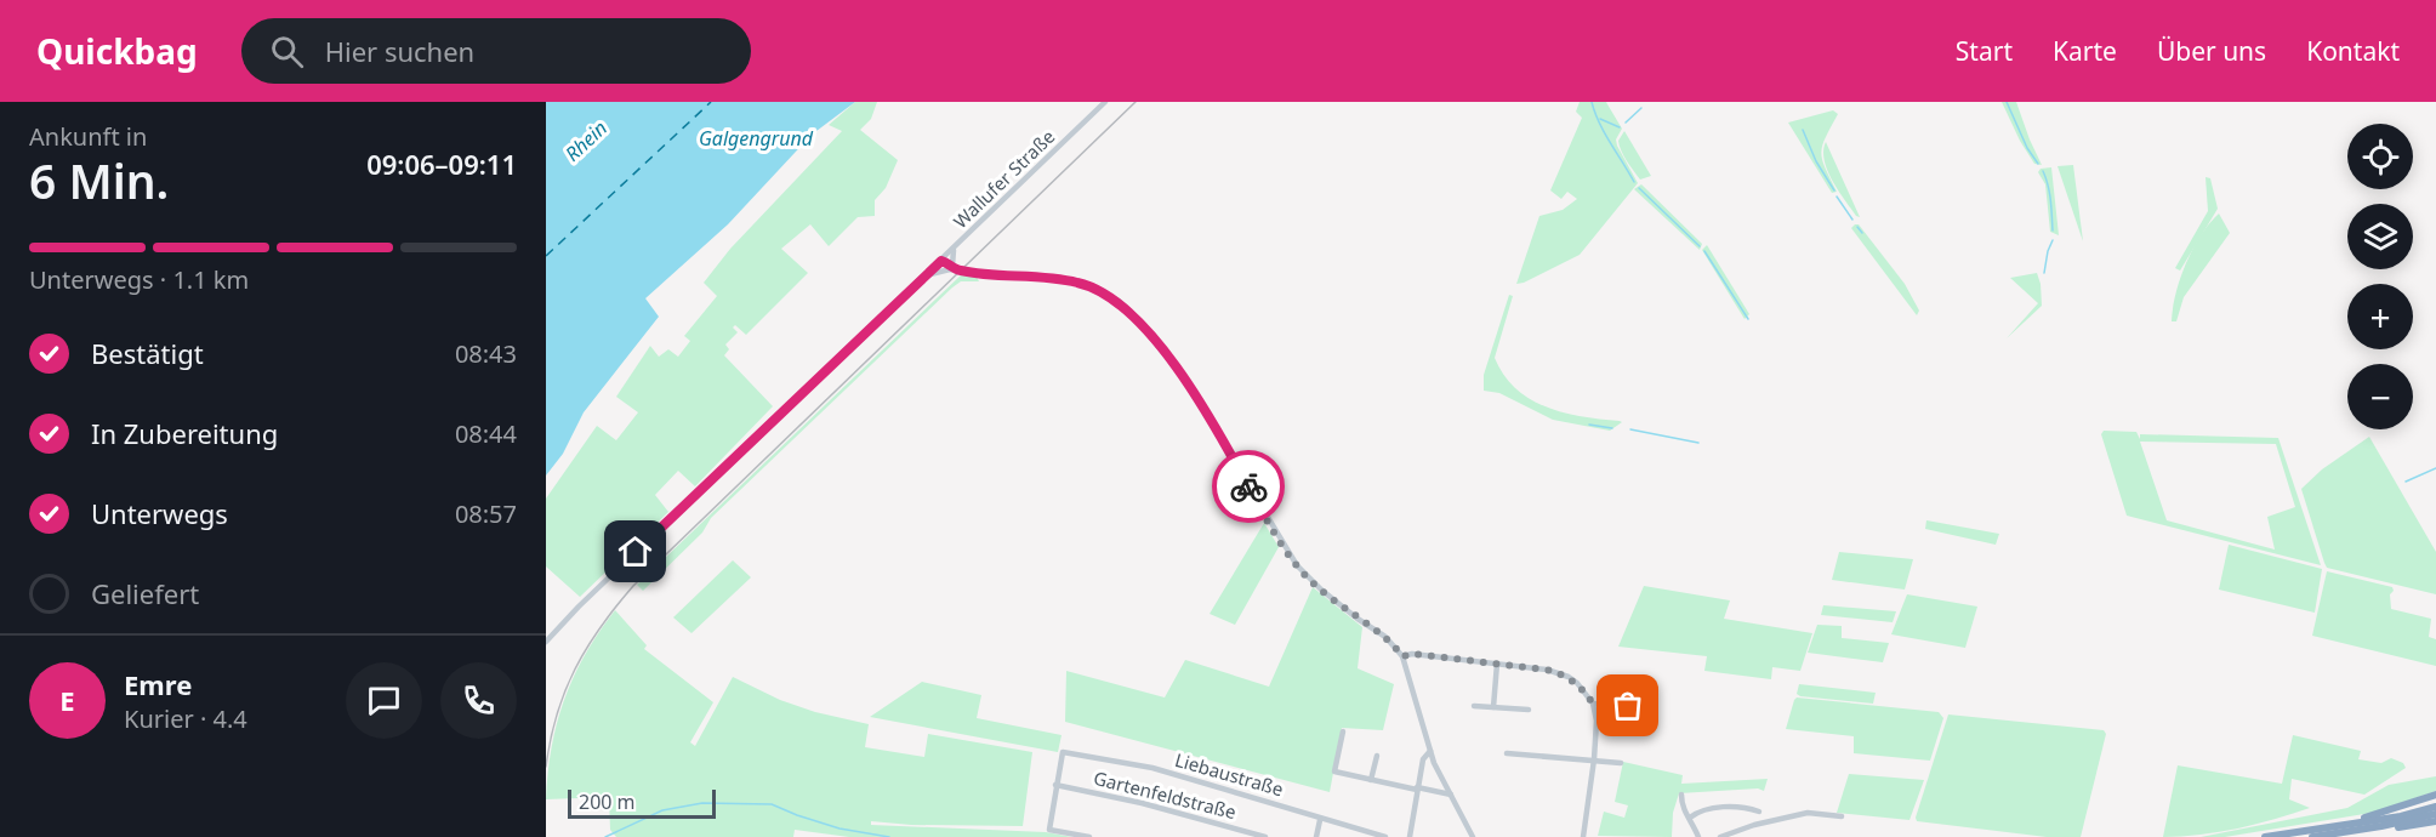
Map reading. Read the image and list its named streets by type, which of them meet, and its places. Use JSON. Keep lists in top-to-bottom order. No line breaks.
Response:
{"streets":{"street":["Wallufer Straße","Liebaustraße","Gartenfeldstraße"]},"crossings":[["Liebaustraße","Gartenfeldstraße"]],"water":["Galgengrund","Rhein"],"scale_bar":"200 m","page":{"header":"Quickbag","search":"Hier suchen","nav":["Start","Karte","Über uns","Kontakt"],"heading":["6 Min.","Ankunft in","09:06–09:11"],"panel":["Emre","Kurier · 4.4"],"map_buttons":["+","−"],"bar":"Unterwegs · 1.1 km","list":[["Bestätigt","08:43"],["In Zubereitung","08:44"],["Unterwegs","08:57"],"Geliefert"],"round":"E","scale":"200 m"}}
